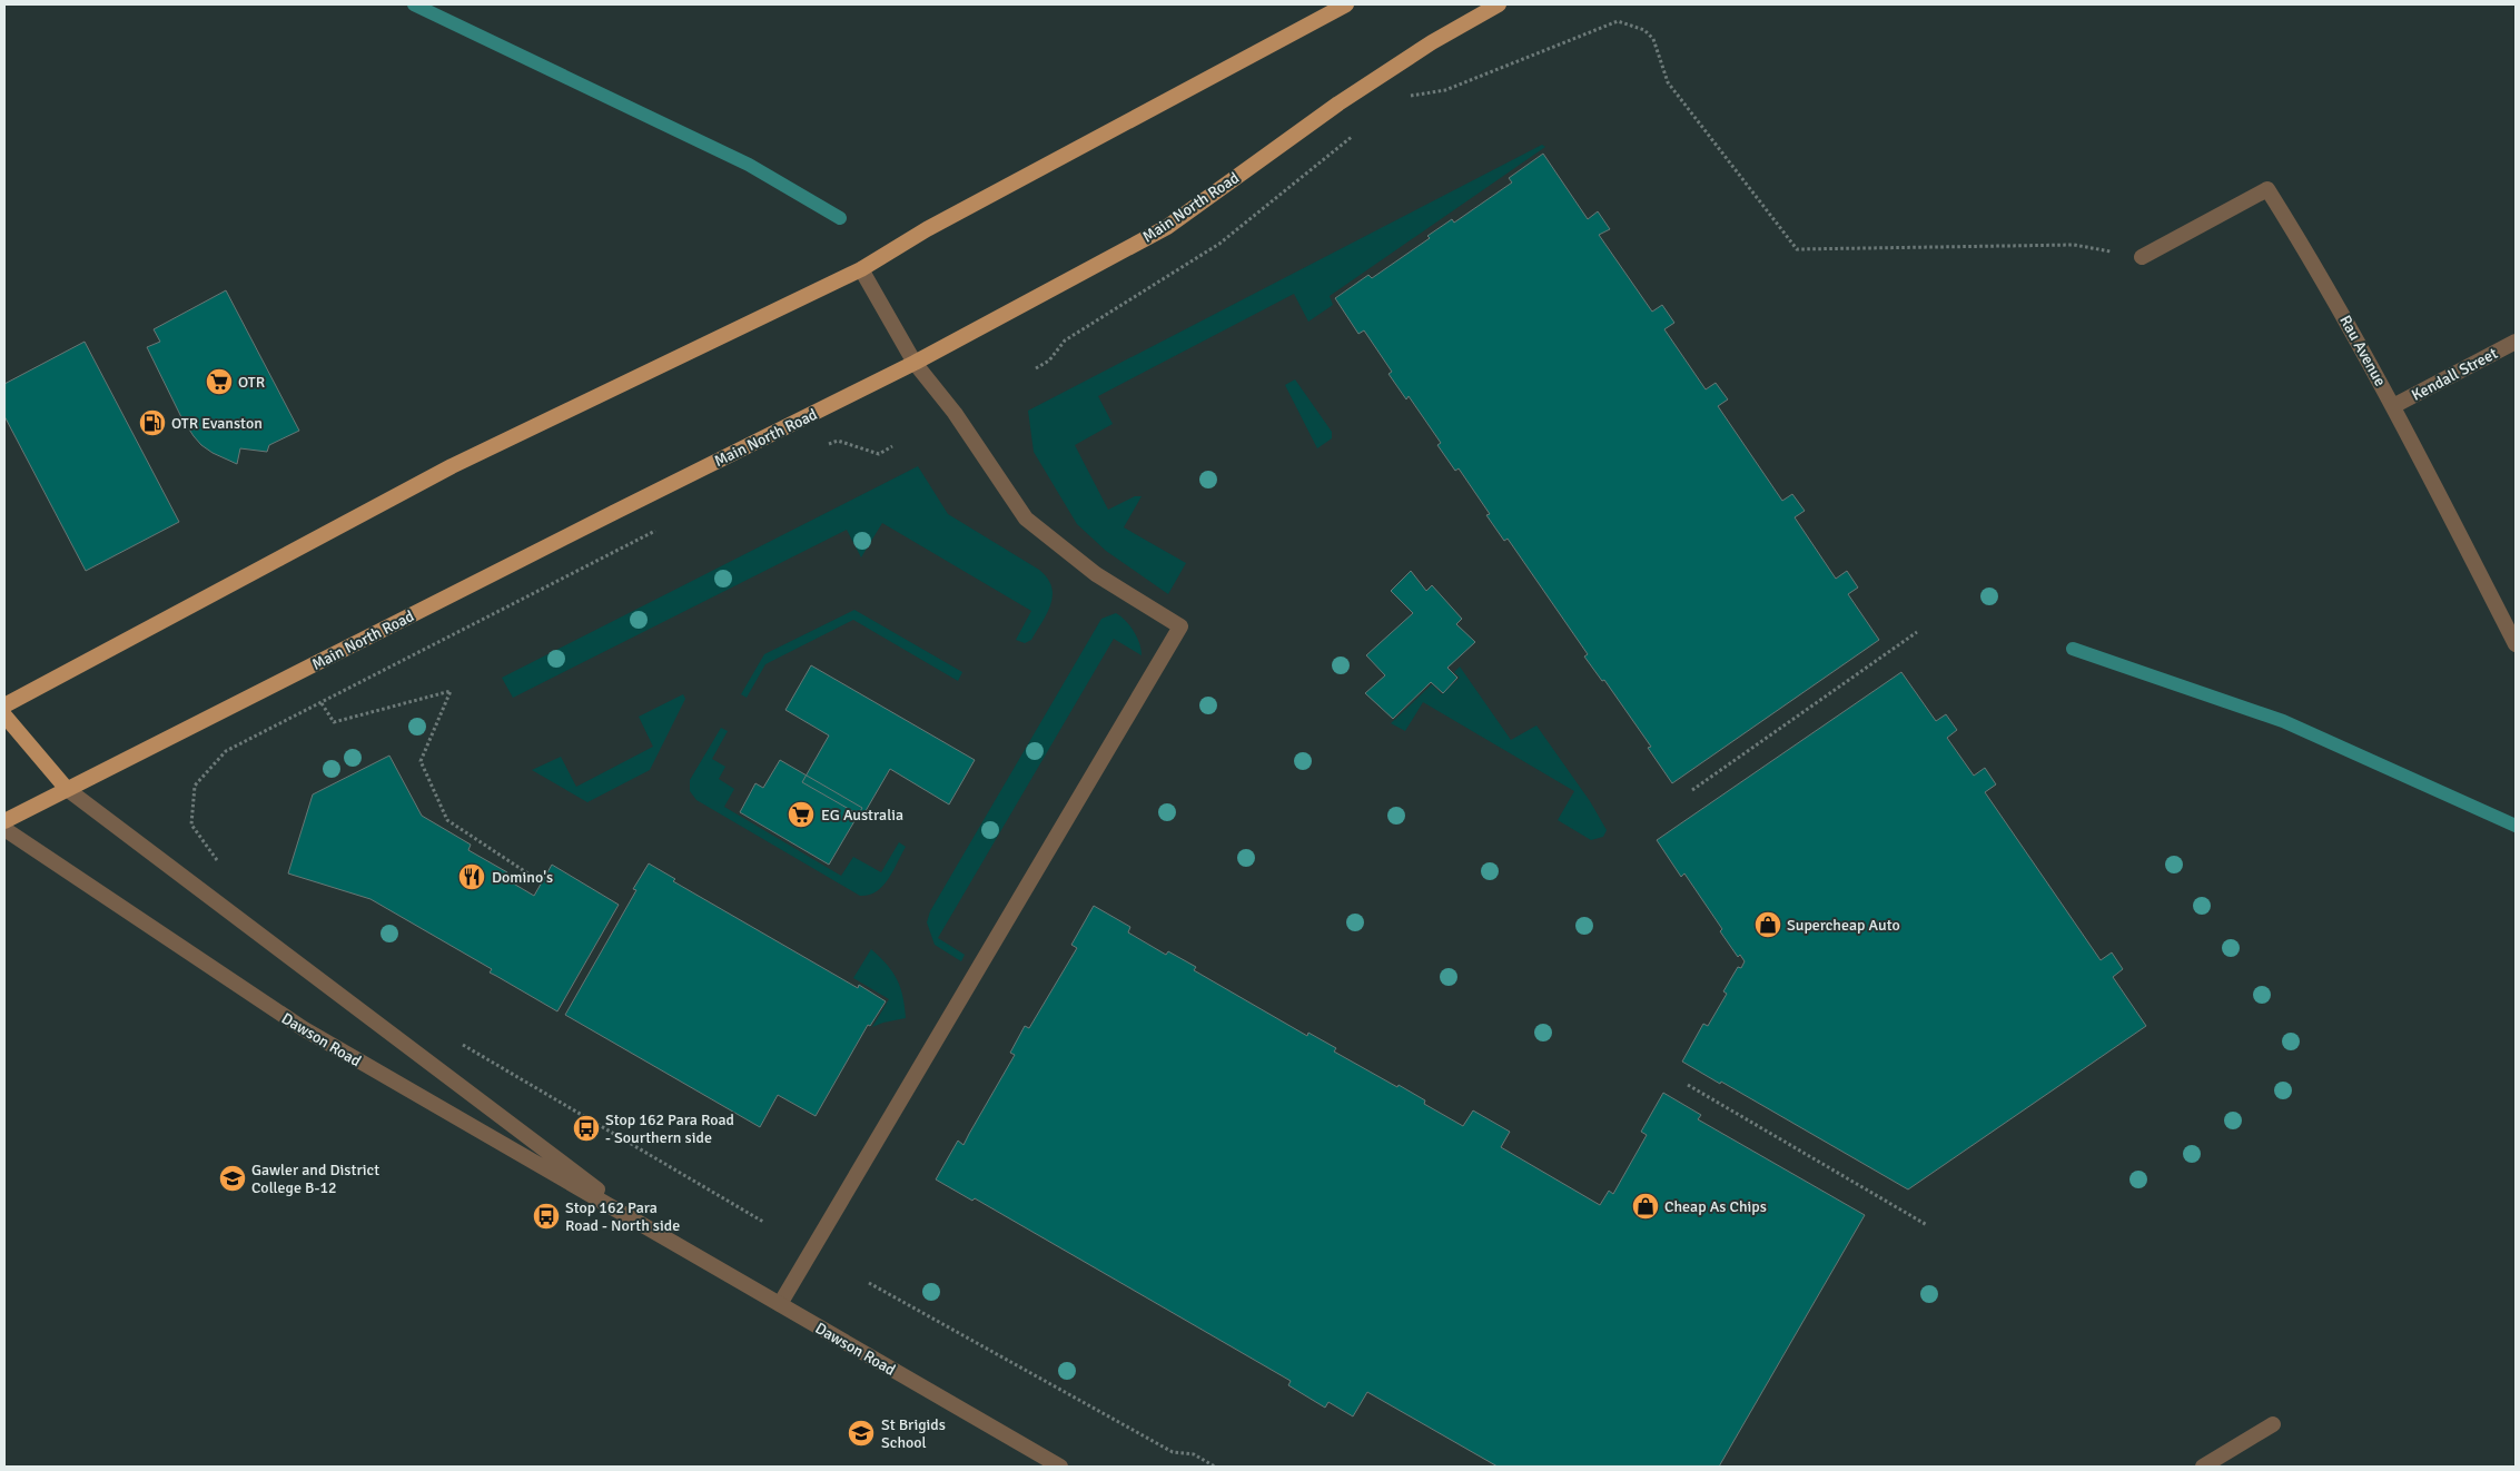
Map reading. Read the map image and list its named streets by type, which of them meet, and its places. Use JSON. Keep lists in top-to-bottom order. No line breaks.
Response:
{"streets":{"main road":["Main North Road"],"street":["Rau Avenue","Kendall Street","Dawson Road"]},"crossings":[["Main North Road","Dawson Road"],["Rau Avenue","Kendall Street"]],"places":{"supermarket":["OTR","EG Australia"],"fuel station":["OTR Evanston"],"restaurant":["Domino's"],"shop":["Supercheap Auto","Cheap As Chips"],"bus stop":["Stop 162 Para Road - Sourthern side","Stop 162 Para Road - North side"],"school or university":["Gawler and District College B-12","St Brigids School"]}}
